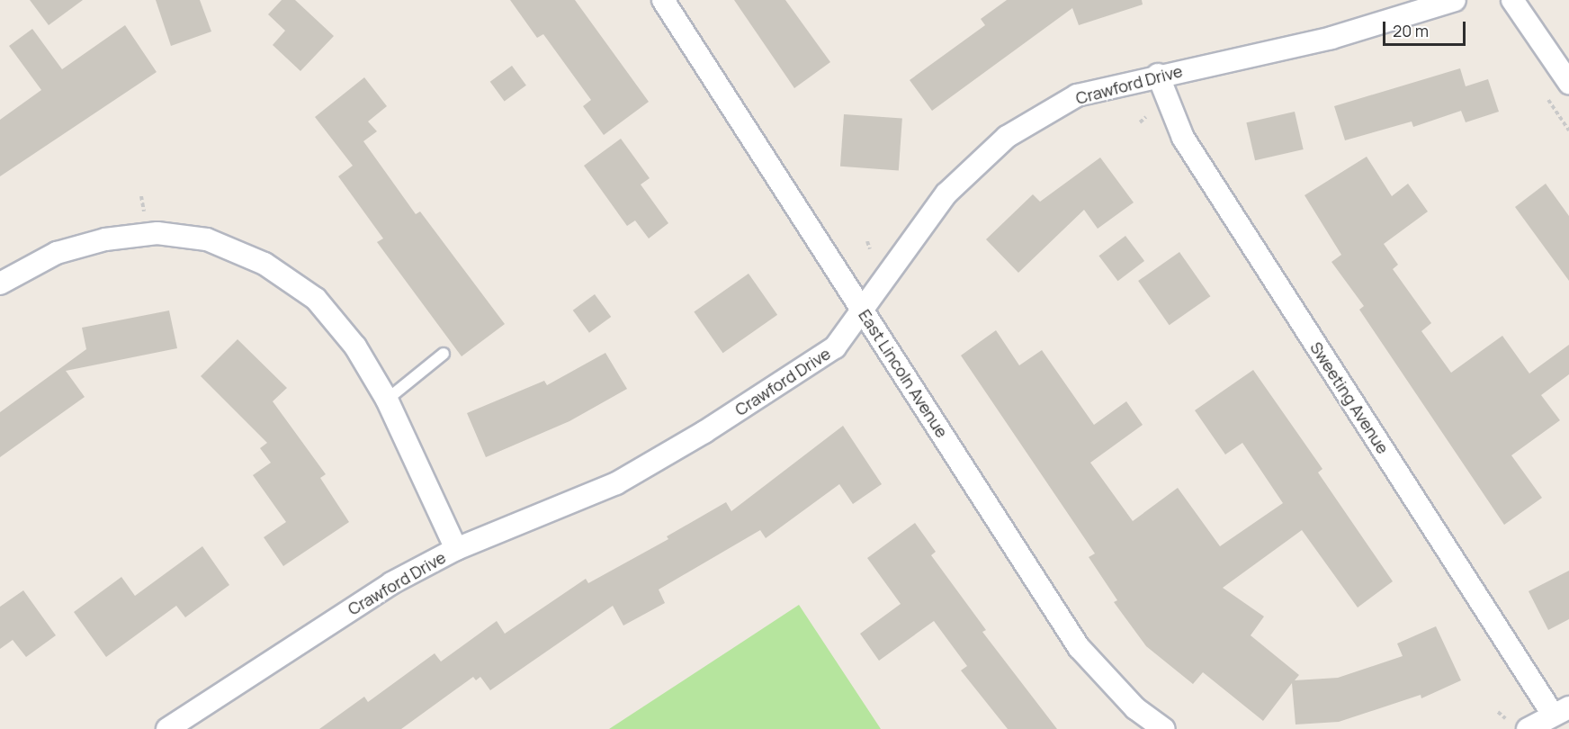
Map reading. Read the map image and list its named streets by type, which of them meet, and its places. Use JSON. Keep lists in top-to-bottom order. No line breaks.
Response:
{"streets":{"street":["Crawford Drive","East Lincoln Avenue","Sweeting Avenue"]},"crossings":[["Crawford Drive","East Lincoln Avenue"],["Crawford Drive","Sweeting Avenue"]],"scale_bar":"20 m"}
